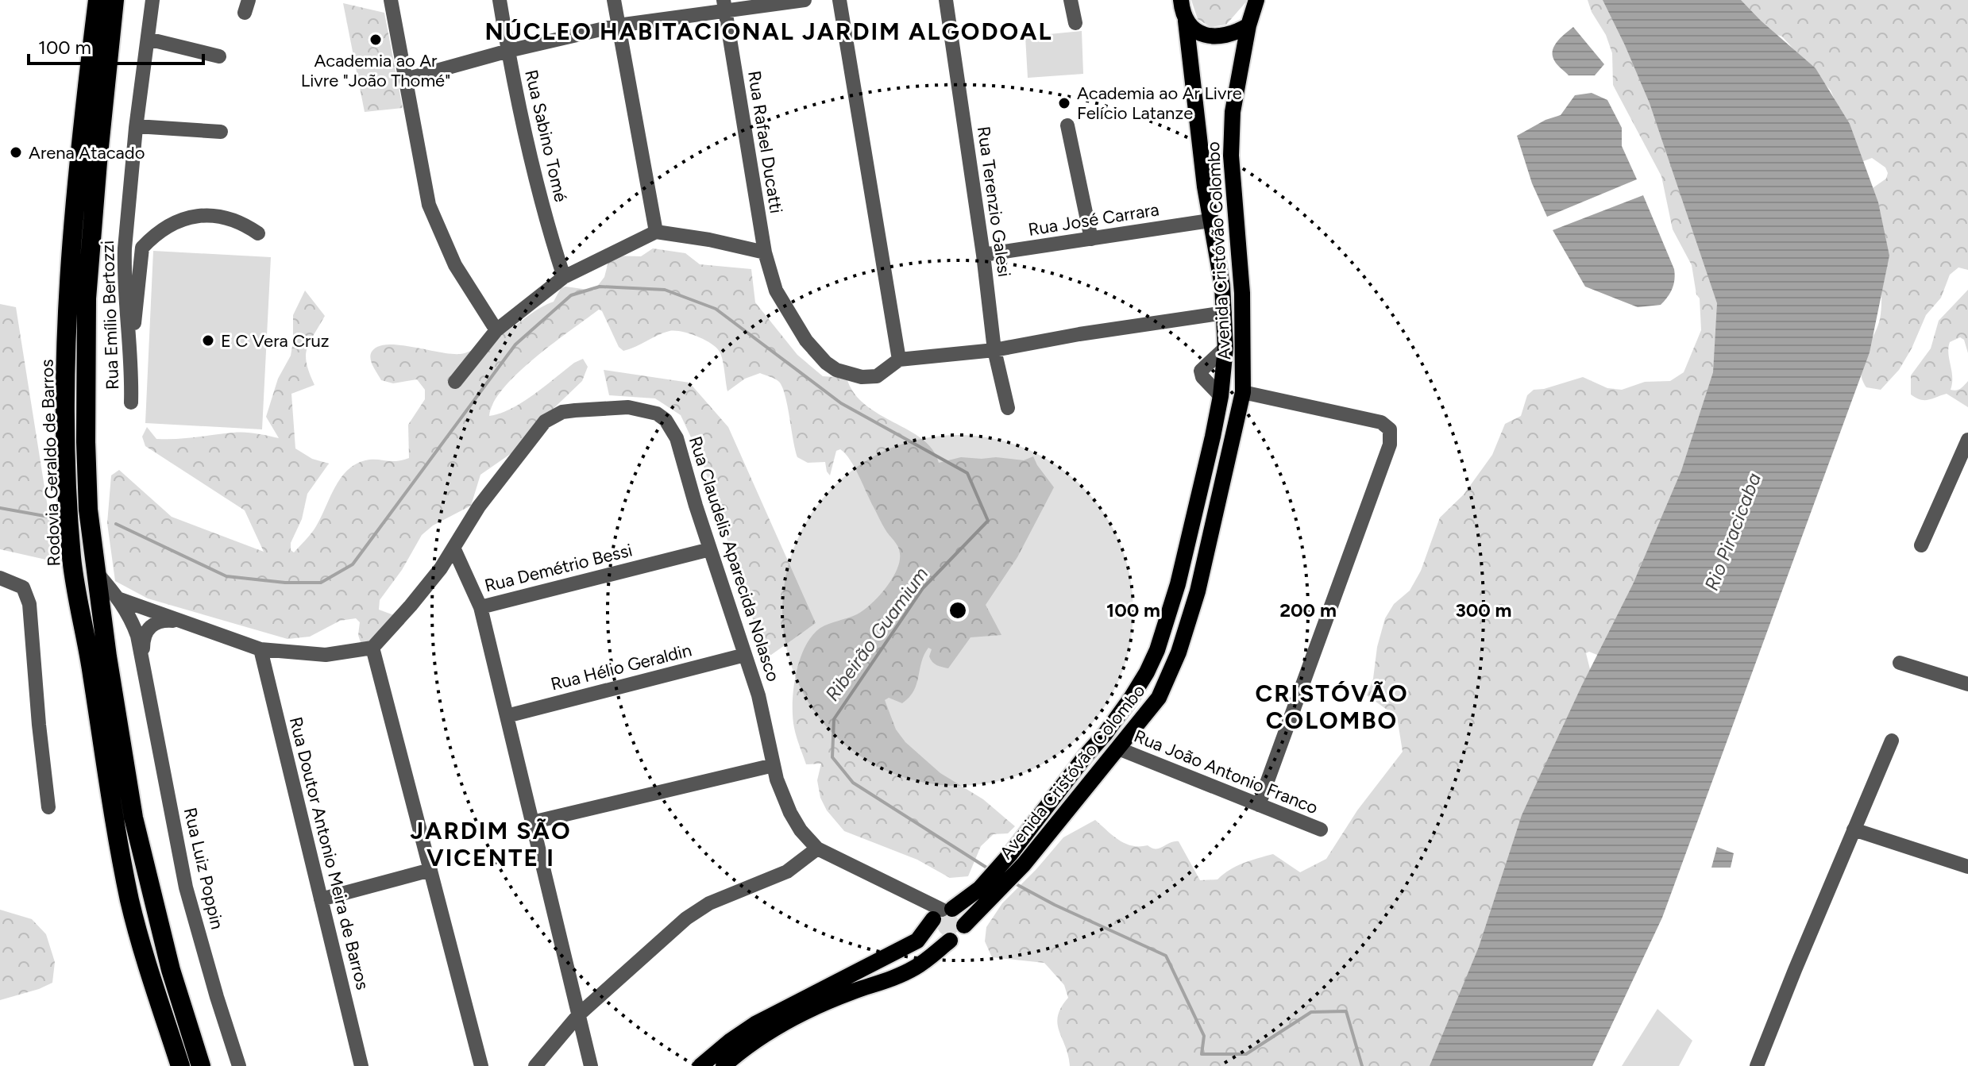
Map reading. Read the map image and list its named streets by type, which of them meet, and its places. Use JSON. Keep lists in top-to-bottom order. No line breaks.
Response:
{"streets":{"highway":["Rodovia Geraldo de Barros"],"main road":["Avenida Cristóvão Colombo"],"street":["Rua Sabino Tomé","Rua Rafael Ducatti","Rua Terenzio Galesi","Rua José Carrara","Rua Emílio Bertozzi","Rua Claudelis Aparecida Nolasco","Rua Demétrio Bessi","Rua Hélio Geraldin","Rua João Antonio Franco","Rua Doutor Antonio Meira de Barros","Rua Luiz Poppin"]},"crossings":[["Rua Terenzio Galesi","Rua José Carrara"],["Rua José Carrara","Avenida Cristóvão Colombo"],["Avenida Cristóvão Colombo","Rua Claudelis Aparecida Nolasco"],["Avenida Cristóvão Colombo","Rua João Antonio Franco"],["Rua Claudelis Aparecida Nolasco","Rua Demétrio Bessi"],["Rua Claudelis Aparecida Nolasco","Rua Hélio Geraldin"]],"districts":["NÚCLEO HABITACIONAL JARDIM ALGODOAL","CRISTÓVÃO COLOMBO","JARDIM SÃO VICENTE I"],"water":["Rio Piracicaba","Ribeirão Guamium"],"places":["Academia ao Ar Livre \"João Thomé\"","Academia ao Ar Livre Felício Latanze","Arena Atacado","E C Vera Cruz"],"scale_bar":"100 m","rings":["100 m","200 m","300 m"]}
